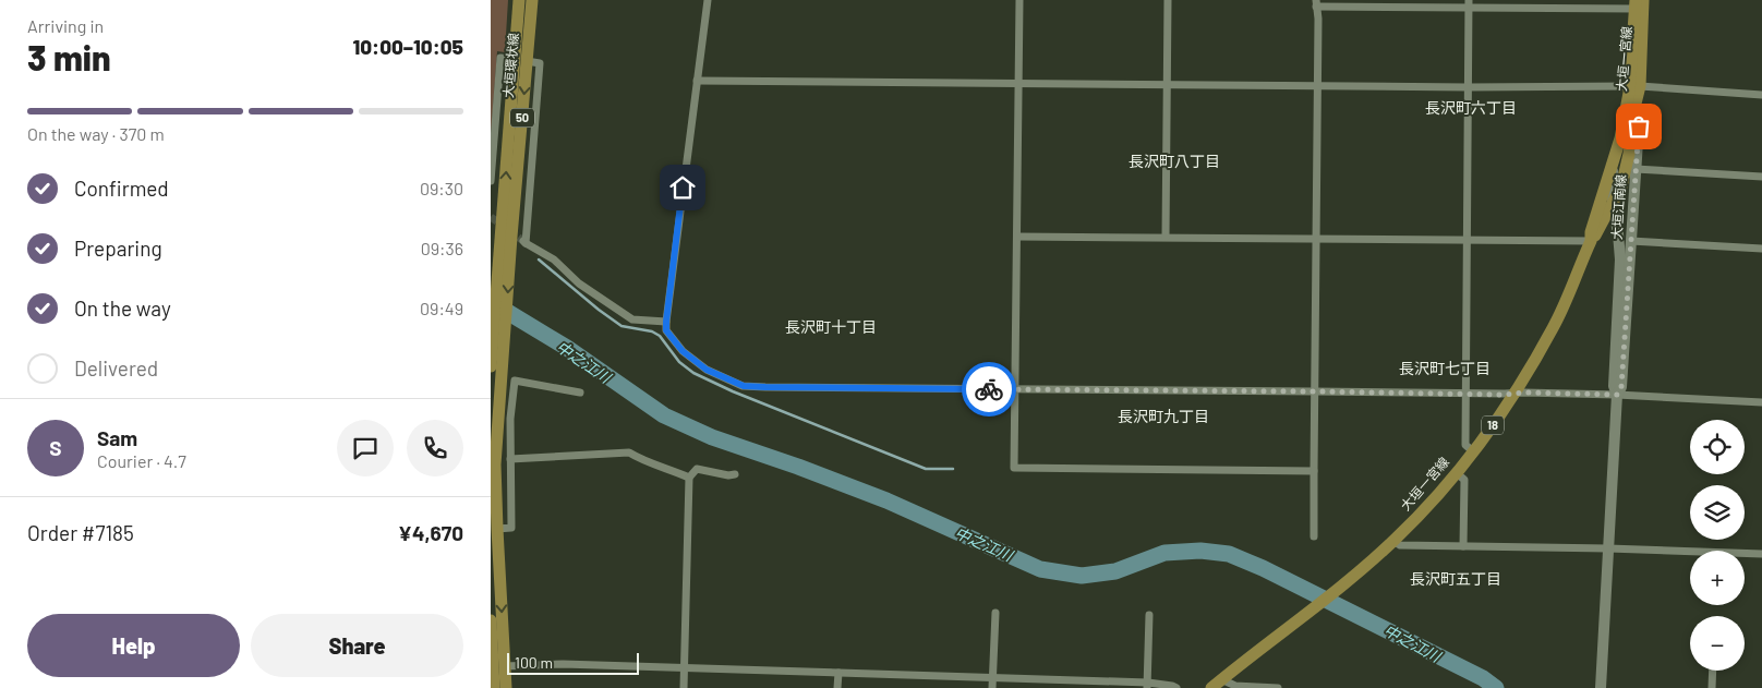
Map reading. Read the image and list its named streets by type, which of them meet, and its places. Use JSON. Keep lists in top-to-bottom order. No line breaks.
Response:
{"streets":{"main road":["大垣一宮線","大垣環状線","50","大垣江南線","18"]},"crossings":[["大垣一宮線","大垣江南線"]],"districts":["長沢町六丁目","長沢町八丁目","長沢町十丁目","長沢町七丁目","長沢町九丁目","長沢町五丁目"],"water":["中之江川"],"scale_bar":"100 m","page":{"heading":["3 min","Arriving in","10:00–10:05"],"panel":["Sam","Courier · 4.7","Order #7185","¥4,670"],"bar":"On the way · 370 m","list":[["Confirmed","09:30"],["Preparing","09:36"],["On the way","09:49"],"Delivered"],"round":"S","map_buttons":["+","−"],"buttons":["Help","Share"],"scale":"100 m"}}
